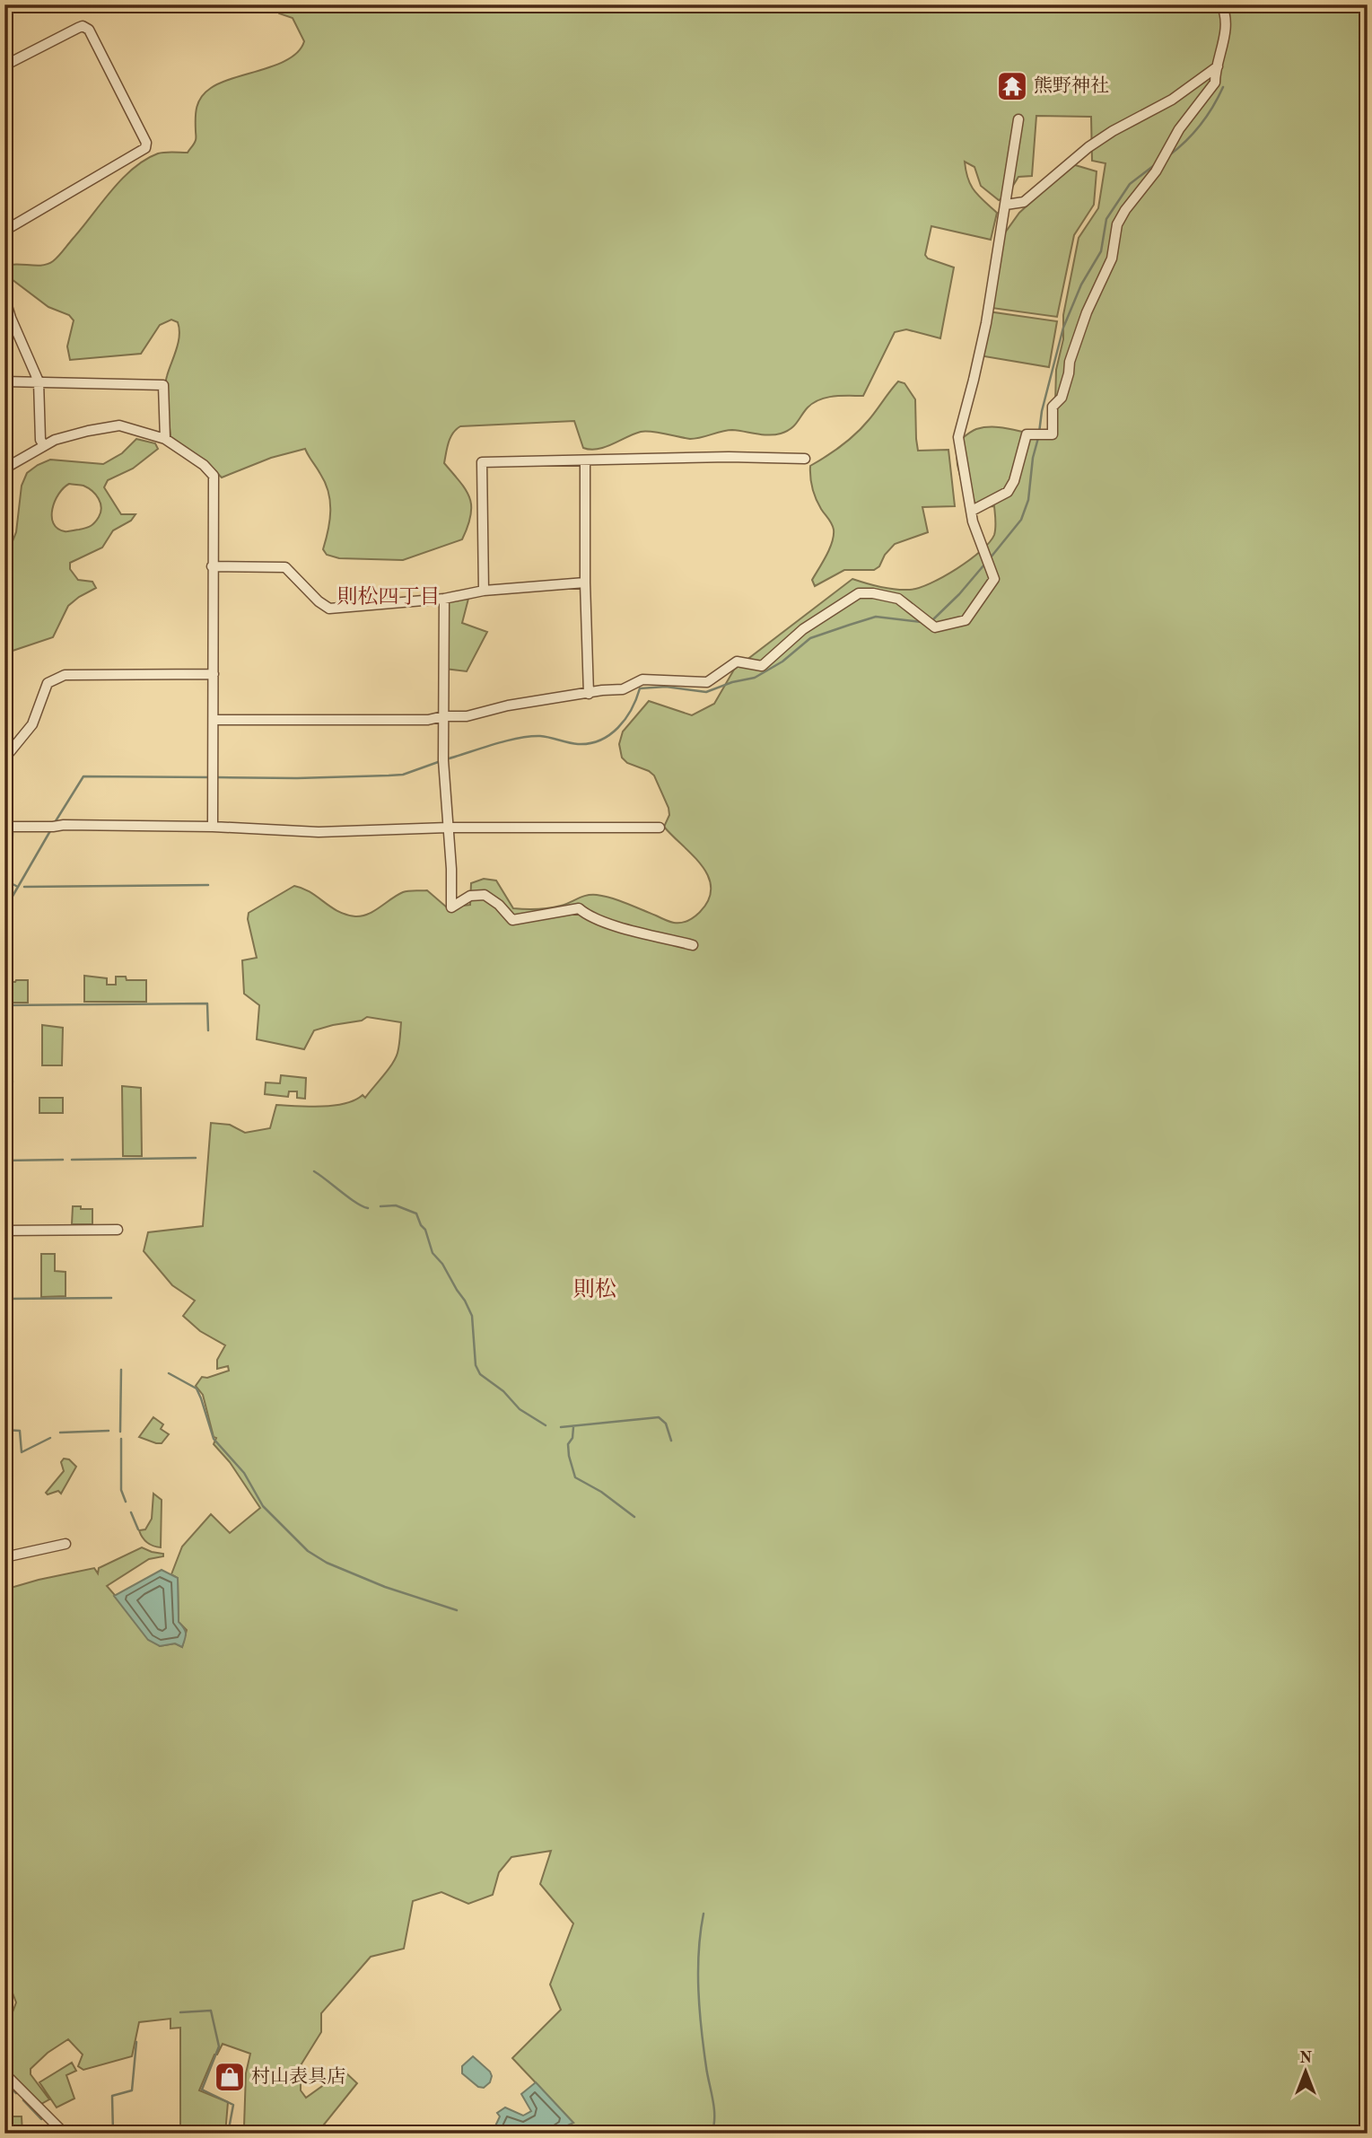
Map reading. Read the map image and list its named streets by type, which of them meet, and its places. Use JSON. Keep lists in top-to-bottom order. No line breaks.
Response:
{"districts":["則松四丁目","則松"],"places":{"temple":["熊野神社"],"shop":["村山表具店"]},"north":"top"}
